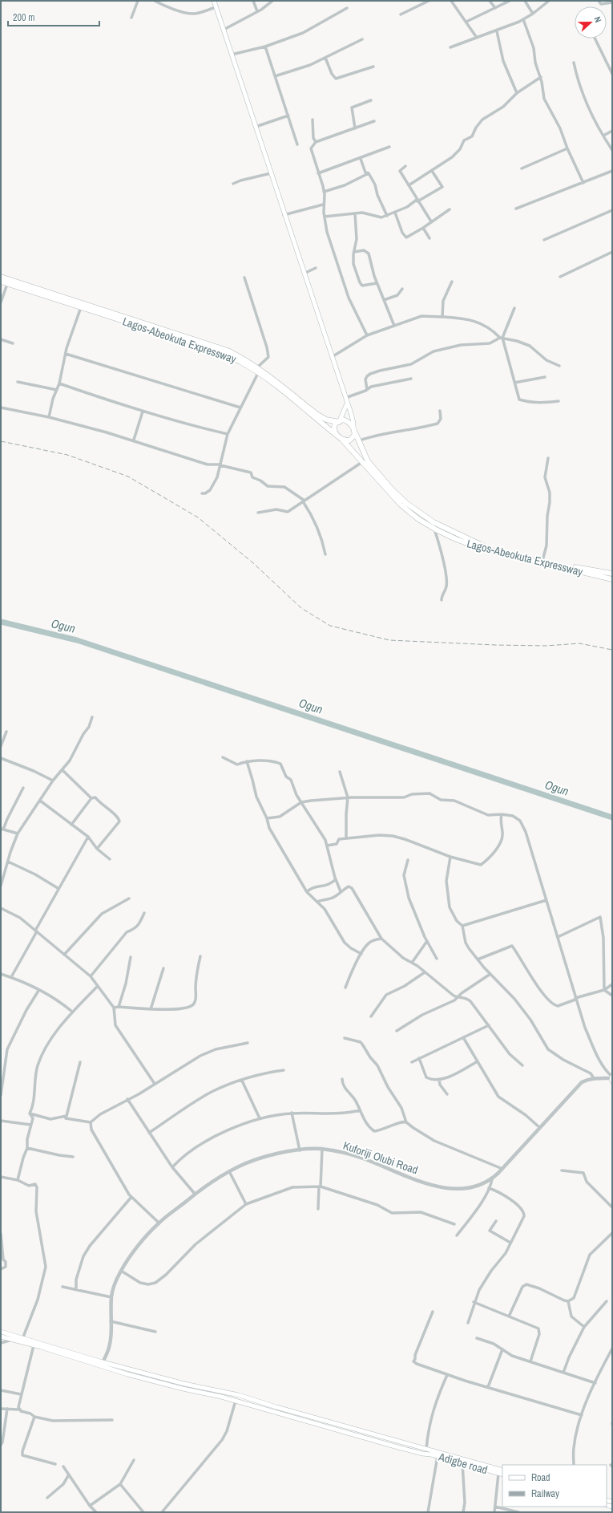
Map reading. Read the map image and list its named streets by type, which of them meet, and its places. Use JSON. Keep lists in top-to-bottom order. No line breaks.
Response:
{"streets":{"highway":["Lagos-Abeokuta Expressway"],"main road":["Adigbe road"],"street":["Kuforiji Olubi Road"]},"water":["Ogun"],"legend":["Road","Railway"],"scale_bar":"200 m","north":"right"}
